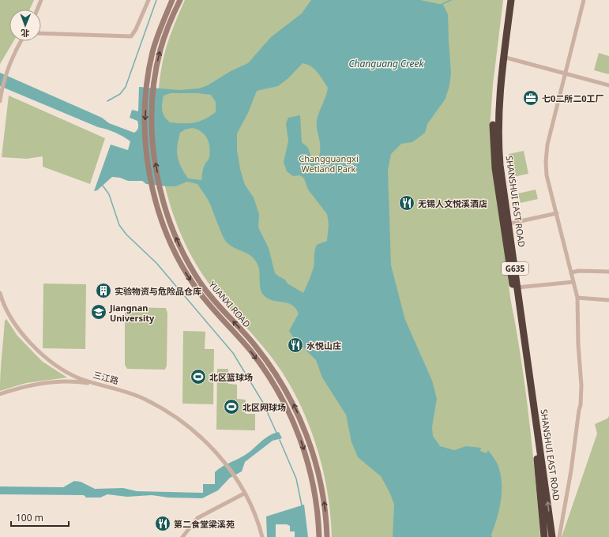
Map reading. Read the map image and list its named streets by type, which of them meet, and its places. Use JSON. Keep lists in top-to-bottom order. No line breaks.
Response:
{"streets":{"highway":["SHANSHUI EAST ROAD","G635"],"main road":["YUANXI ROAD"],"street":["三江路"]},"water":["Changuang Creek"],"parks":["Changguangxi Wetland Park"],"places":{"office":["七0二所二0工厂"],"restaurant":["无锡人文悦溪酒店","水悦山庄","第二食堂梁溪苑"],"building":["实验物资与危险品仓库"],"school or university":["Jiangnan University"],"sports":["北区篮球场","北区网球场"]},"scale_bar":"100 m","north":"bottom"}
